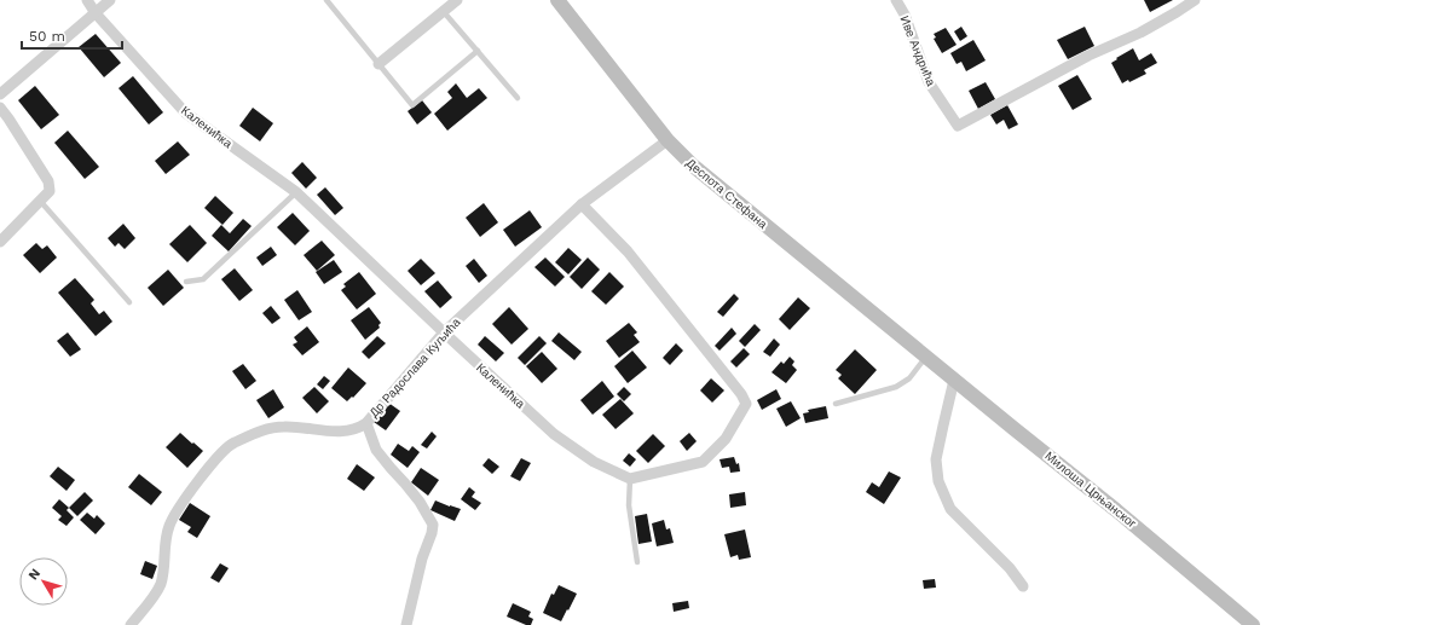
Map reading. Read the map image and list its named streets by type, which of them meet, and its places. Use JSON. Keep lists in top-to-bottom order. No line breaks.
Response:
{"streets":{"main road":["Деспота Стефана","Милоша Црњанског"],"street":["Иве Андрића","Каленићка","Др Радослава Куљића"]},"crossings":[["Каленићка","Др Радослава Куљића"],["Деспота Стефана","Др Радослава Куљића"],["Деспота Стефана","Милоша Црњанског"]],"scale_bar":"50 m","north":"top left"}
